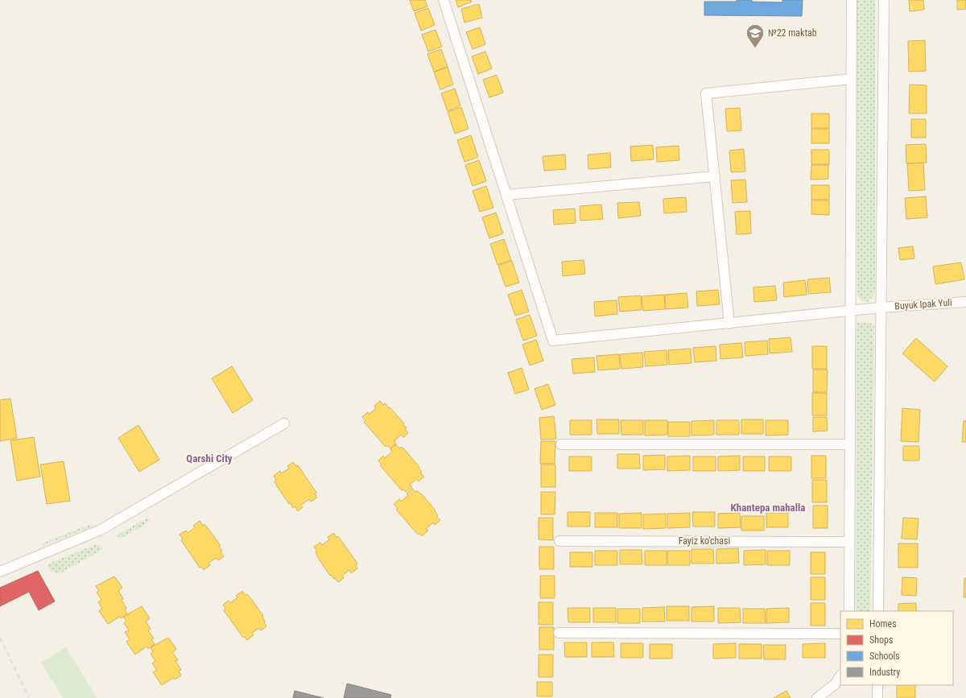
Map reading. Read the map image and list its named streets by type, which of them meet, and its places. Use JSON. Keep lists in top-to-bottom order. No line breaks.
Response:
{"streets":{"street":["Buyuk Ipak Yuli","Fayiz ko'chasi"]},"districts":["Qarshi City","Khantepa mahalla"],"places":{"school or university":["№22 maktab"]},"legend":["Homes","Shops","Schools","Industry"]}
